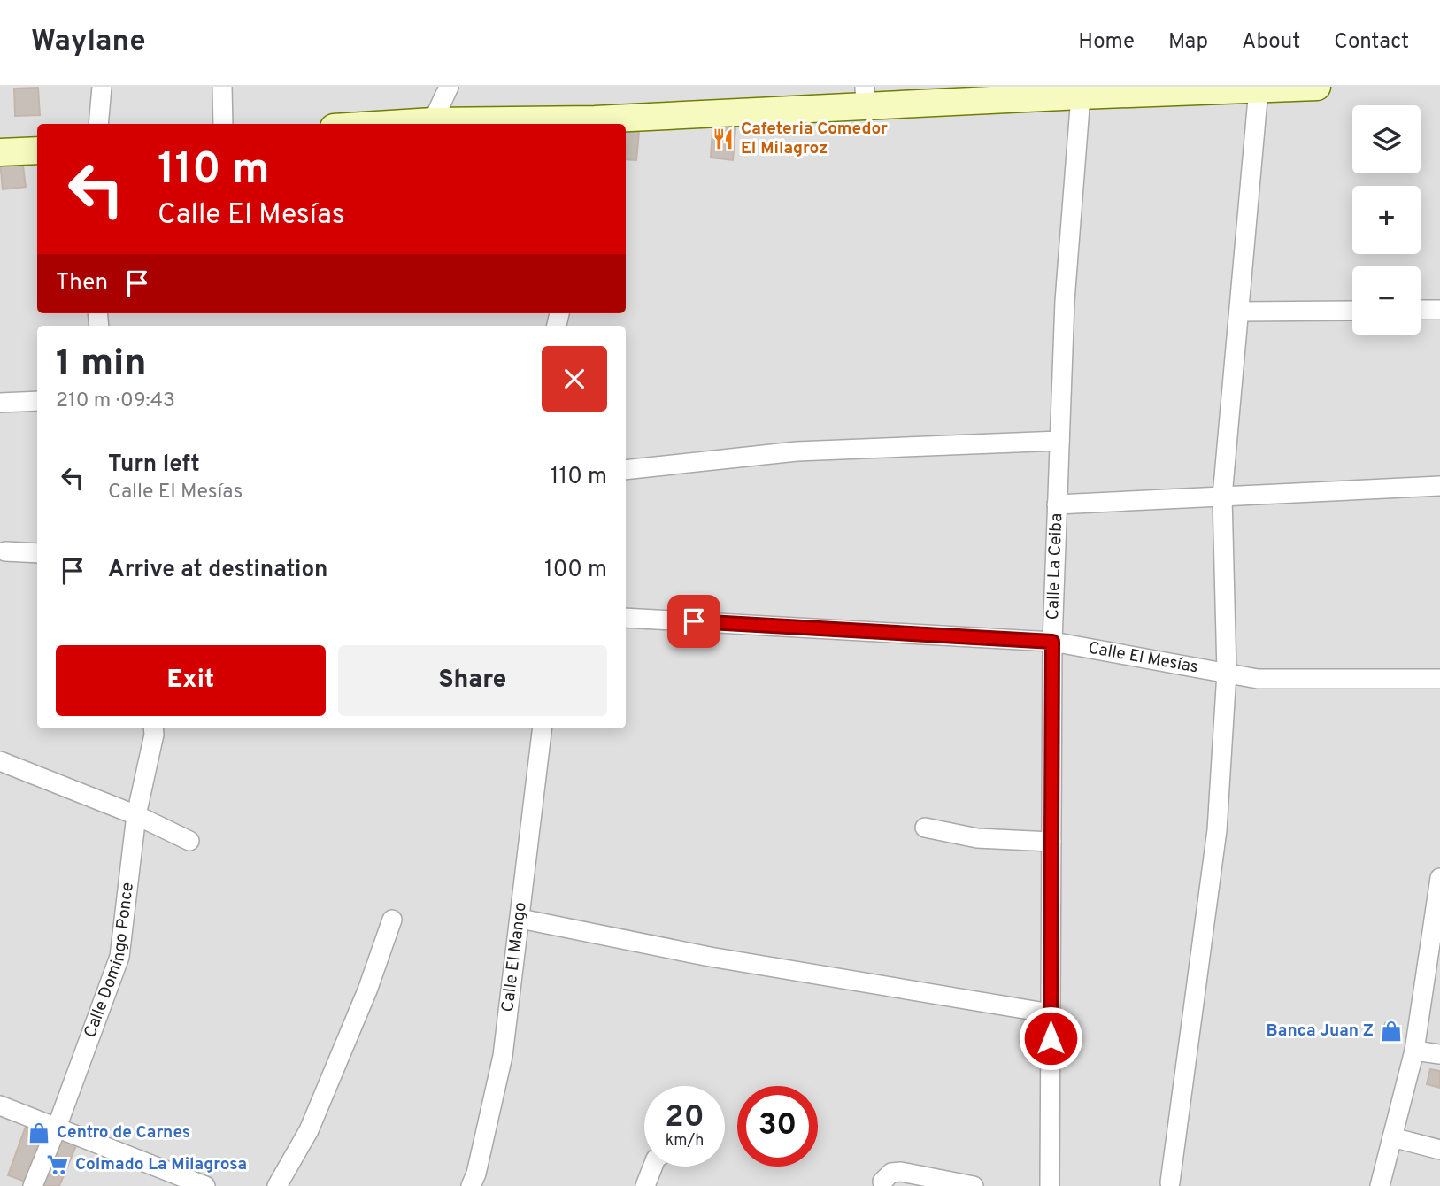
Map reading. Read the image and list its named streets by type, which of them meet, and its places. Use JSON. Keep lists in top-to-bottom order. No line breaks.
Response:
{"streets":{"street":["Calle La Ceiba","Calle El Mesías","Calle El Mango","Calle Domingo Ponce"]},"crossings":[["Calle La Ceiba","Calle El Mesías"]],"places":{"restaurant":["Cafeteria Comedor El Milagroz"],"shop":["Banca Juan Z","Centro de Carnes"],"supermarket":["Colmado La Milagrosa"]},"page":{"header":"Waylane","nav":["Home","Map","About","Contact"],"map_buttons":["+","−"],"turn":["110 m","Calle El Mesías"],"then":"Then","heading":["1 min","210 m · 09:43"],"list":[{"name":"Turn left","note":"Calle El Mesías","value":"110 m"},{"name":"Arrive at destination","value":"100 m"}],"buttons":["Exit","Share"],"speed":"20 km/h","limit":"30"}}
